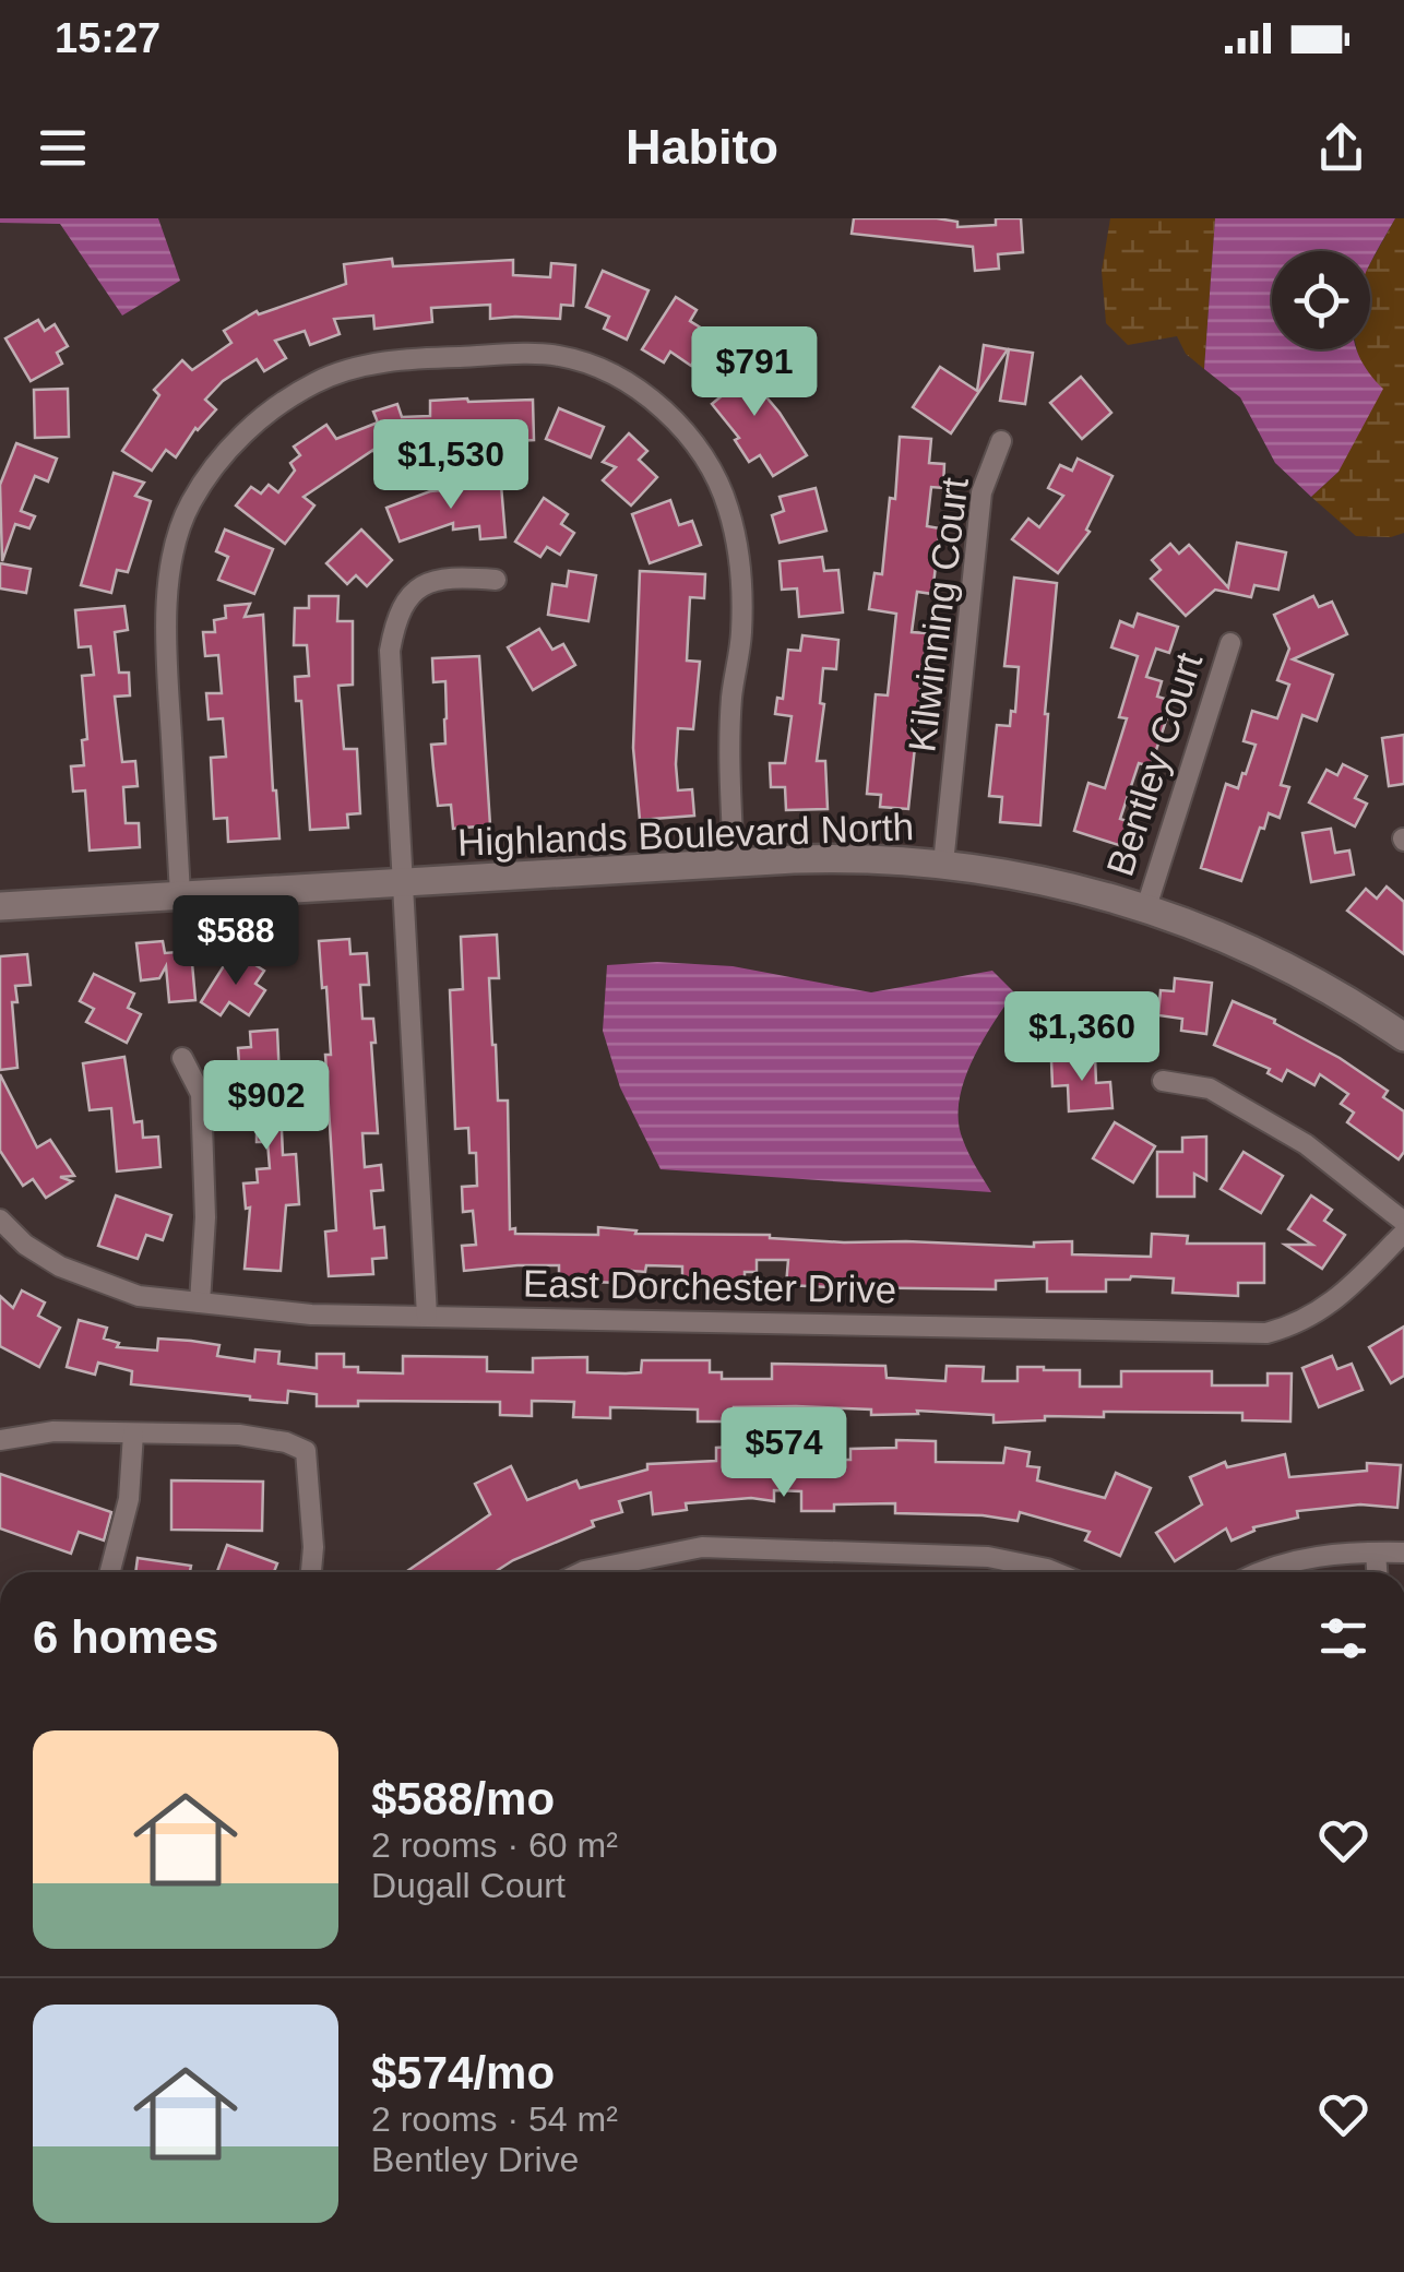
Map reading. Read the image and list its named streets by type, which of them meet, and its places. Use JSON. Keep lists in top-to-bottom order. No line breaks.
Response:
{"streets":{"street":["Kilwinning Court","Bentley Court","Highlands Boulevard North","East Dorchester Drive"]},"crossings":[["Kilwinning Court","Highlands Boulevard North"],["Bentley Court","Highlands Boulevard North"]],"page":{"status":"15:27","header":"Habito","price":["$791","$1,530","$588","$1,360","$902","$574"],"heading":"6 homes","list":[{"name":"$588/mo","note":"2 rooms · 60 m² · Dugall Court"},{"name":"$574/mo","note":"2 rooms · 54 m² · Bentley Drive"}]}}
